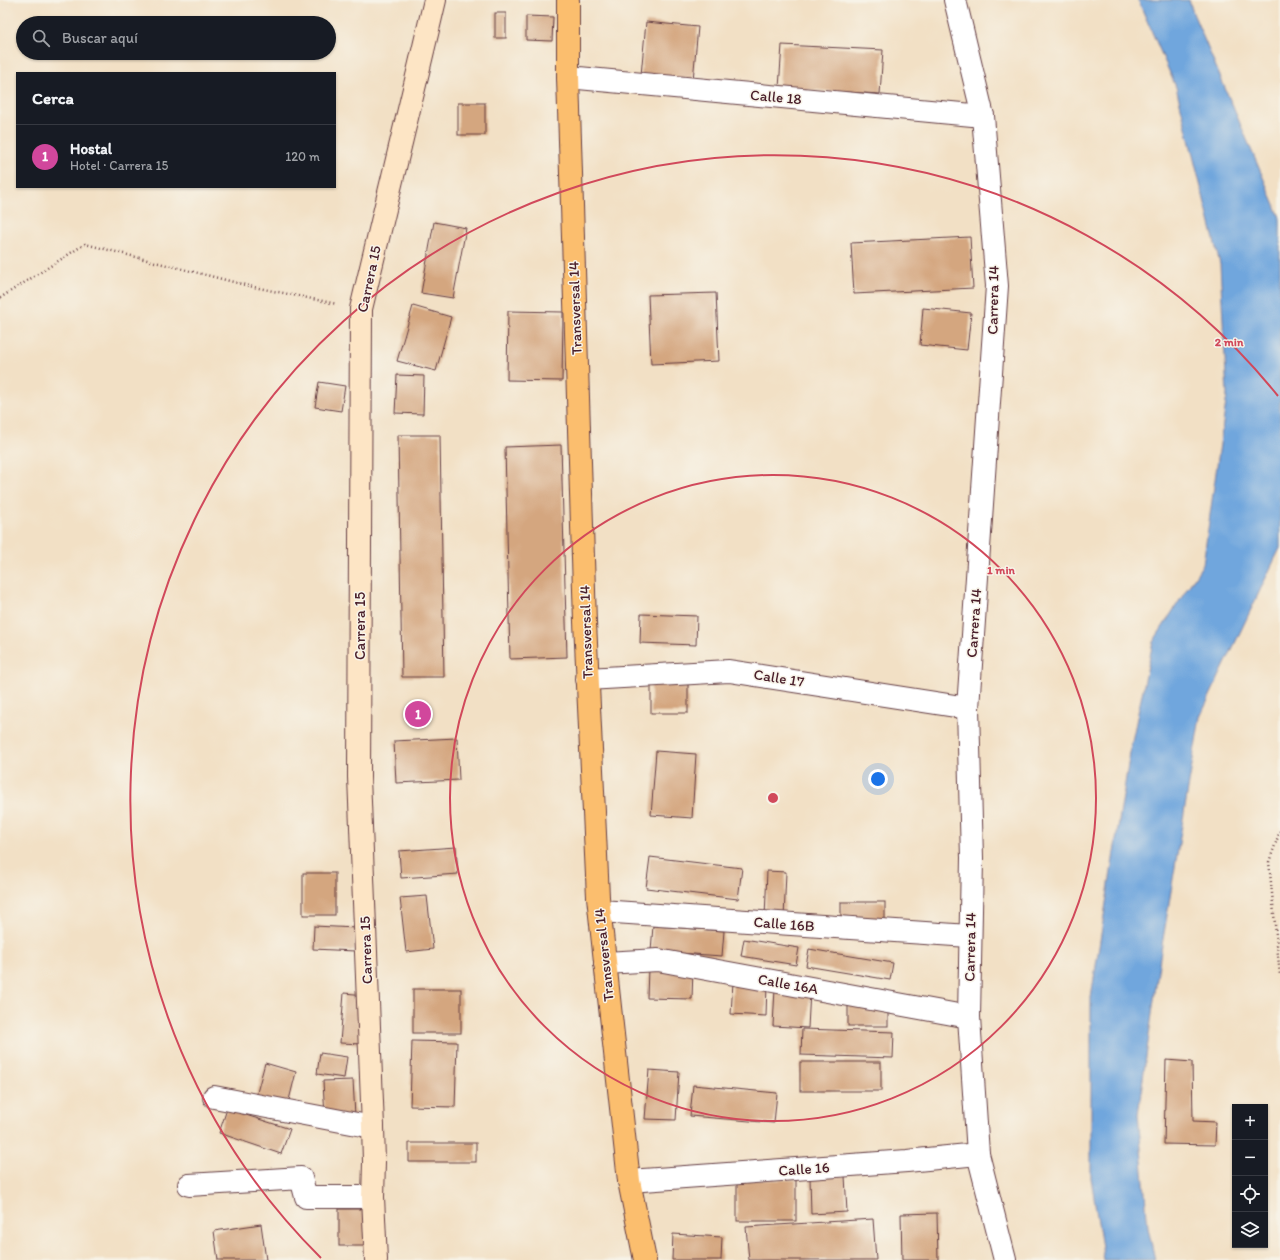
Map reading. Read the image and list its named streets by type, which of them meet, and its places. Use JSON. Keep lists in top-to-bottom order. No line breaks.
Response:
{"streets":{"highway":["Transversal 14"],"street":["Calle 18","Carrera 15","Carrera 14","Calle 17","Calle 16B","Calle 16A","Calle 16"]},"crossings":[["Calle 18","Carrera 14"],["Calle 18","Transversal 14"],["Carrera 14","Calle 17"],["Carrera 14","Calle 16B"],["Carrera 14","Calle 16A"],["Carrera 14","Calle 16"],["Transversal 14","Calle 17"],["Transversal 14","Calle 16B"],["Transversal 14","Calle 16A"],["Transversal 14","Calle 16"]],"page":{"search":"Buscar aquí","heading":"Cerca","list":[{"mark":"1","name":"Hostal","note":"Hotel · Carrera 15","value":"120 m"}],"pins":"1","map_buttons":["+","−"]},"rings":["2 min","1 min"]}
